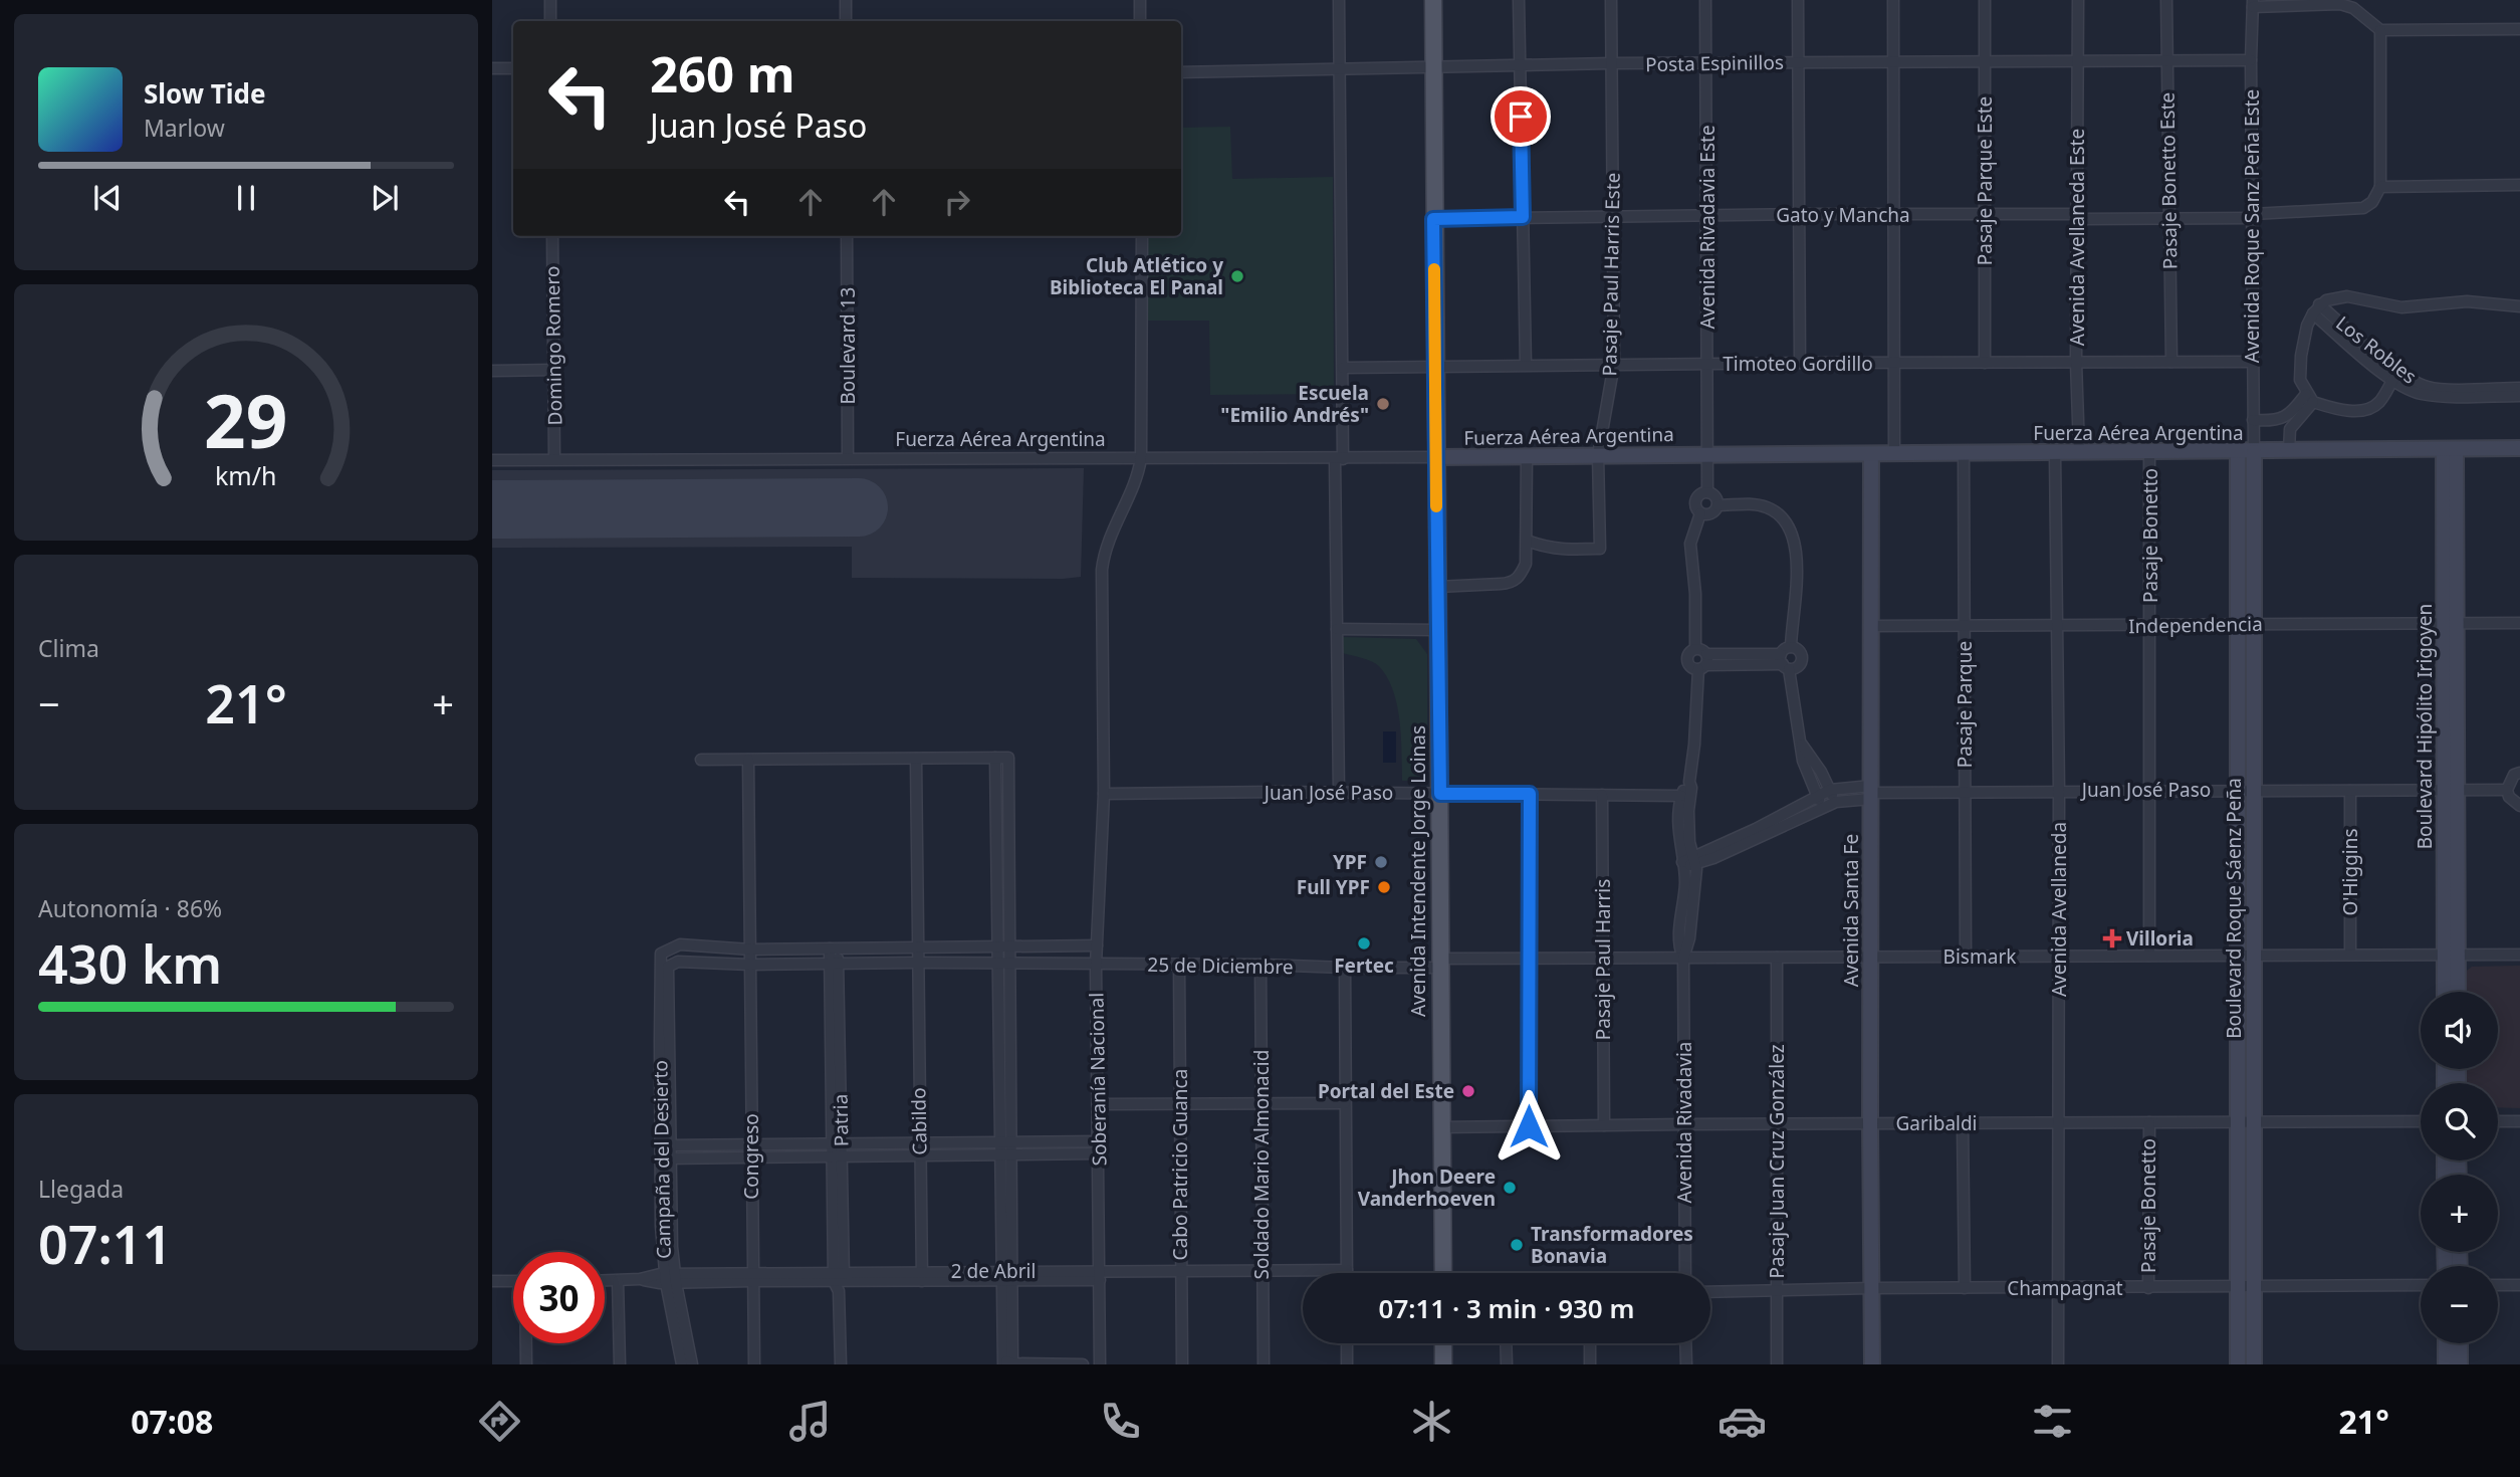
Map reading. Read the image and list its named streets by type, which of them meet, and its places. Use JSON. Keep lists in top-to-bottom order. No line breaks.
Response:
{"streets":{"main road":["Avenida Intendente Jorge Loinas"],"street":["Posta Espinillos","Pasaje Parque Este","Pasaje Bonetto Este","Gato y Mancha","Avenida Roque Sanz Peña Este","Avenida Rivadavia Este","Avenida Avellaneda Este","Pasaje Paul Harris Este","Domingo Romero","Boulevard 13","Los Robles","Timoteo Gordillo","Fuerza Aérea Argentina","Pasaje Bonetto","Independencia","Pasaje Parque","Boulevard Hipólito Irigoyen","Juan José Paso","O'Higgins","Boulevard Roque Sáenz Peña","Avenida Avellaneda","Avenida Santa Fe","Bismark","Pasaje Paul Harris","25 de Diciembre","Soberanía Nacional","Patria","Cabildo","Avenida Rivadavia","Garibaldi","Congreso","Campaña del Desierto","Pasaje Juan Cruz González","Cabo Patricio Guanca","Soldado Mario Almonacid","2 de Abril","Champagnat"]},"crossings":[["Posta Espinillos","Pasaje Parque Este"],["Posta Espinillos","Pasaje Bonetto Este"],["Posta Espinillos","Avenida Roque Sanz Peña Este"],["Posta Espinillos","Avenida Rivadavia Este"],["Posta Espinillos","Avenida Avellaneda Este"],["Posta Espinillos","Pasaje Paul Harris Este"],["Posta Espinillos","Avenida Intendente Jorge Loinas"],["Pasaje Parque Este","Gato y Mancha"],["Pasaje Parque Este","Timoteo Gordillo"],["Pasaje Bonetto Este","Gato y Mancha"],["Pasaje Bonetto Este","Timoteo Gordillo"],["Gato y Mancha","Avenida Roque Sanz Peña Este"],["Gato y Mancha","Avenida Rivadavia Este"],["Gato y Mancha","Avenida Avellaneda Este"],["Gato y Mancha","Pasaje Paul Harris Este"],["Gato y Mancha","Avenida Intendente Jorge Loinas"],["Avenida Roque Sanz Peña Este","Timoteo Gordillo"],["Avenida Roque Sanz Peña Este","Fuerza Aérea Argentina"],["Avenida Roque Sanz Peña Este","Boulevard Roque Sáenz Peña"],["Avenida Rivadavia Este","Timoteo Gordillo"],["Avenida Rivadavia Este","Fuerza Aérea Argentina"],["Avenida Rivadavia Este","Avenida Rivadavia"],["Avenida Avellaneda Este","Timoteo Gordillo"],["Avenida Avellaneda Este","Fuerza Aérea Argentina"],["Avenida Avellaneda Este","Avenida Avellaneda"],["Pasaje Paul Harris Este","Timoteo Gordillo"],["Pasaje Paul Harris Este","Fuerza Aérea Argentina"],["Domingo Romero","Fuerza Aérea Argentina"],["Boulevard 13","Fuerza Aérea Argentina"],["Timoteo Gordillo","Avenida Intendente Jorge Loinas"],["Fuerza Aérea Argentina","Pasaje Bonetto"],["Fuerza Aérea Argentina","Pasaje Parque"],["Fuerza Aérea Argentina","Boulevard Hipólito Irigoyen"],["Fuerza Aérea Argentina","Avenida Intendente Jorge Loinas"],["Fuerza Aérea Argentina","Boulevard Roque Sáenz Peña"],["Fuerza Aérea Argentina","Avenida Avellaneda"],["Fuerza Aérea Argentina","Avenida Santa Fe"],["Fuerza Aérea Argentina","Soberanía Nacional"],["Fuerza Aérea Argentina","Avenida Rivadavia"],["Pasaje Bonetto","Independencia"],["Pasaje Bonetto","Juan José Paso"],["Pasaje Bonetto","Bismark"],["Pasaje Bonetto","Garibaldi"],["Pasaje Bonetto","Champagnat"],["Independencia","Pasaje Parque"],["Independencia","Boulevard Hipólito Irigoyen"],["Independencia","Boulevard Roque Sáenz Peña"],["Independencia","Avenida Avellaneda"],["Independencia","Avenida Santa Fe"],["Pasaje Parque","Juan José Paso"],["Pasaje Parque","Bismark"],["Boulevard Hipólito Irigoyen","Juan José Paso"],["Boulevard Hipólito Irigoyen","Bismark"],["Juan José Paso","Avenida Intendente Jorge Loinas"],["Juan José Paso","O'Higgins"],["Juan José Paso","Boulevard Roque Sáenz Peña"],["Juan José Paso","Avenida Avellaneda"],["Juan José Paso","Avenida Santa Fe"],["Juan José Paso","Pasaje Paul Harris"],["Juan José Paso","Soberanía Nacional"],["Juan José Paso","Avenida Rivadavia"],["Avenida Intendente Jorge Loinas","Bismark"],["Avenida Intendente Jorge Loinas","25 de Diciembre"],["Avenida Intendente Jorge Loinas","Garibaldi"],["O'Higgins","Bismark"],["Boulevard Roque Sáenz Peña","Bismark"],["Boulevard Roque Sáenz Peña","Garibaldi"],["Boulevard Roque Sáenz Peña","Champagnat"],["Avenida Avellaneda","Bismark"],["Avenida Avellaneda","Garibaldi"],["Avenida Avellaneda","Champagnat"],["Avenida Santa Fe","Bismark"],["Avenida Santa Fe","Garibaldi"],["Avenida Santa Fe","Champagnat"],["Bismark","Pasaje Paul Harris"],["Bismark","25 de Diciembre"],["Bismark","Avenida Rivadavia"],["Bismark","Pasaje Juan Cruz González"],["Pasaje Paul Harris","Garibaldi"],["25 de Diciembre","Soberanía Nacional"],["25 de Diciembre","Patria"],["25 de Diciembre","Cabildo"],["25 de Diciembre","Congreso"],["25 de Diciembre","Campaña del Desierto"],["25 de Diciembre","Cabo Patricio Guanca"],["25 de Diciembre","Soldado Mario Almonacid"],["Soberanía Nacional","2 de Abril"],["Patria","2 de Abril"],["Cabildo","2 de Abril"],["Avenida Rivadavia","Garibaldi"],["Garibaldi","Pasaje Juan Cruz González"],["Congreso","Campaña del Desierto"],["Congreso","2 de Abril"],["Campaña del Desierto","2 de Abril"],["Pasaje Juan Cruz González","Champagnat"],["Cabo Patricio Guanca","2 de Abril"],["Soldado Mario Almonacid","2 de Abril"]],"places":{"other":["Club Atlético y Biblioteca El Panal","Escuela \"Emilio Andrés\"","YPF","Full YPF","Fertec","Portal del Este","Jhon Deere Vanderhoeven","Transformadores Bonavia"],"health":["Villoria"]},"page":{"turn":["260 m","Juan José Paso"],"song":["Slow Tide","Marlow"],"tile":["Clima",["Autonomía · 86%","430 km"],["Llegada","07:11"]],"heat":["−","21°","+"],"map_buttons":["+","−"],"limit":"30","trip":"07:11 · 3 min · 930 m","tabs":["07:08","21°"],"gauge":["29","km/h"]}}
